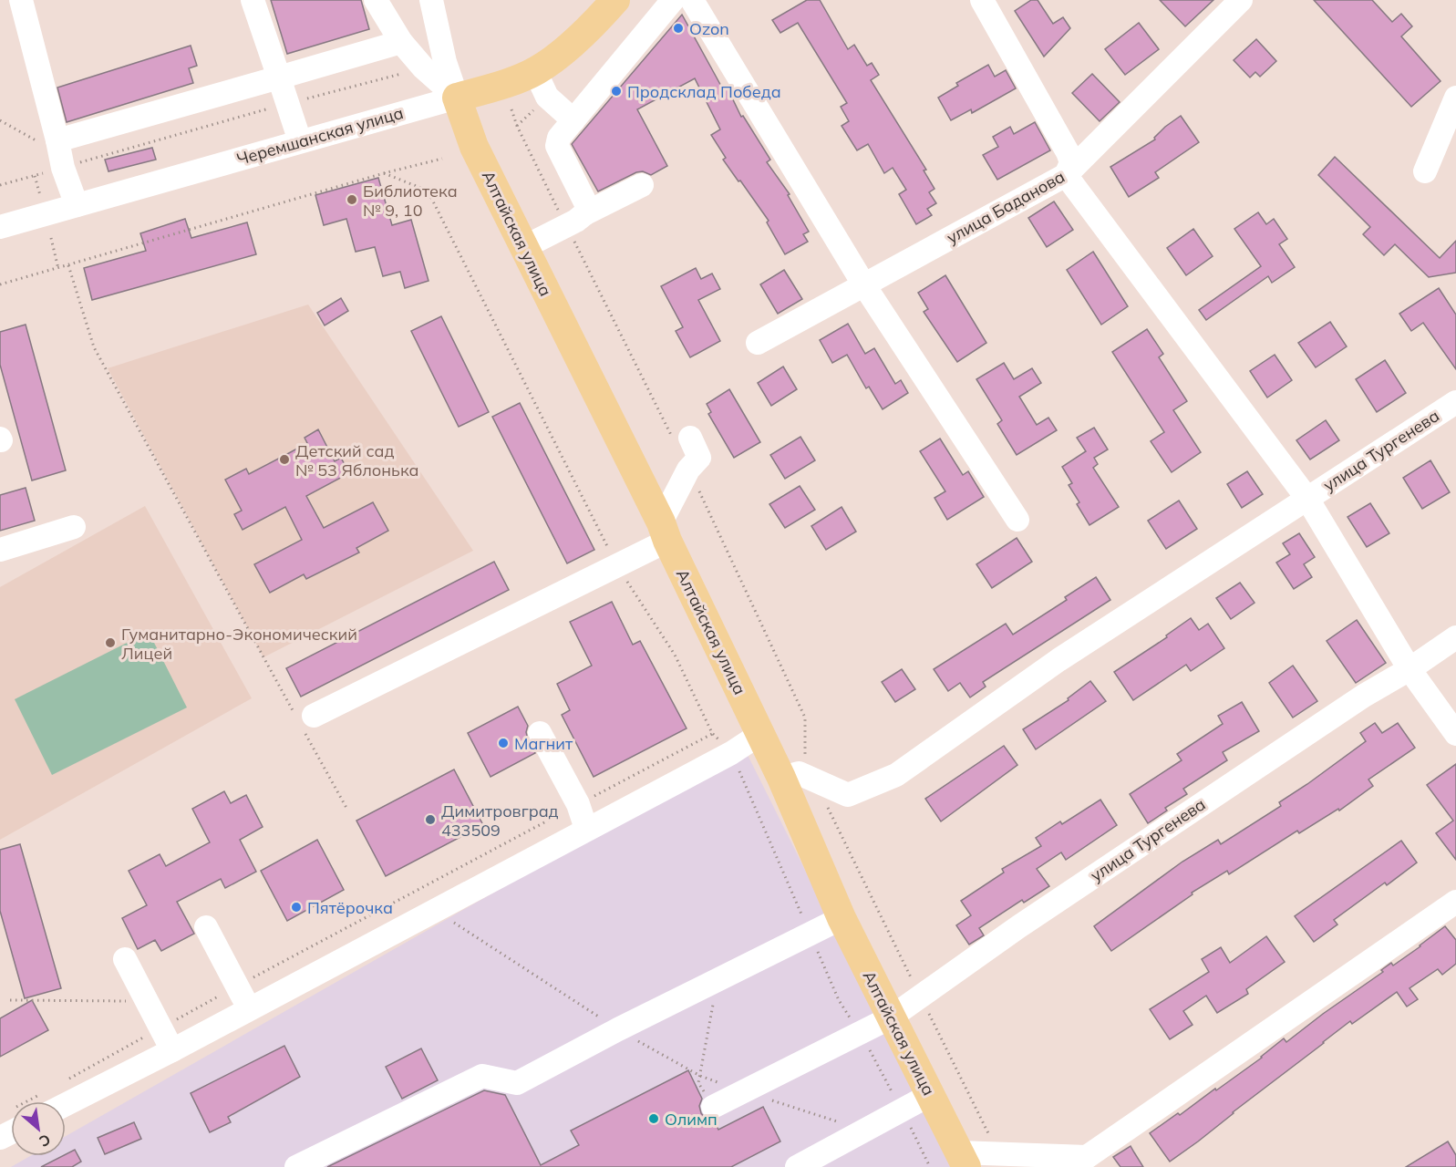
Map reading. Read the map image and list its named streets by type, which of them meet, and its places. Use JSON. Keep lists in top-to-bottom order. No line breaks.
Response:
{"streets":{"main road":["Черемшанская улица","Алтайская улица"],"street":["улица Баданова","улица Тургенева"]},"crossings":[["Черемшанская улица","Алтайская улица"],["Алтайская улица","улица Тургенева"]],"places":["Ozon","Продсклад Победа","Библиотека № 9, 10","Детский сад № 53 Яблонька","Гуманитарно-Экономический Лицей","Магнит","Димитровград 433509","Пятёрочка","Олимп"],"north":"bottom right"}
